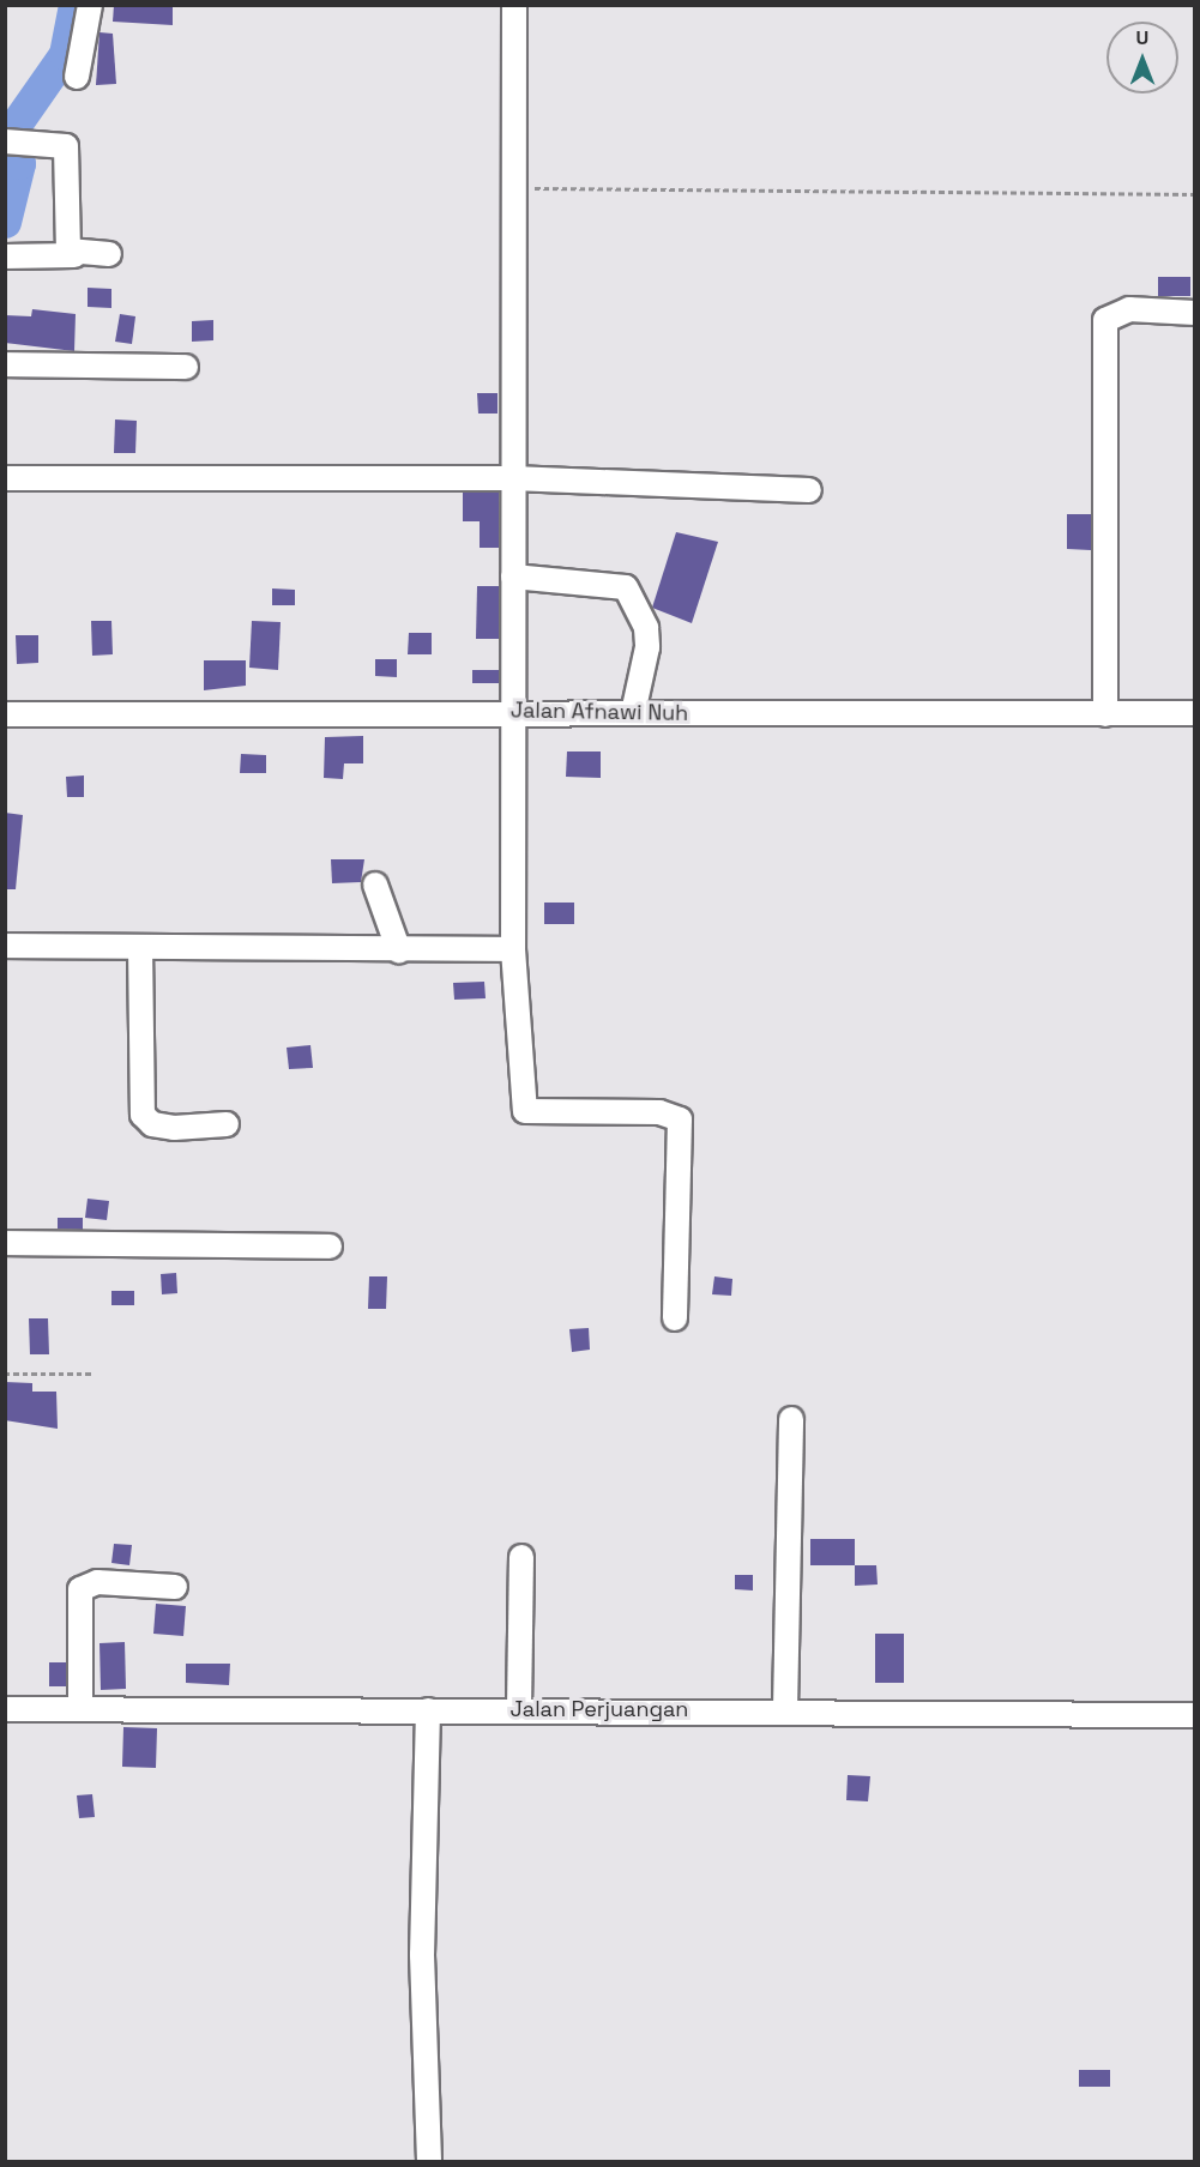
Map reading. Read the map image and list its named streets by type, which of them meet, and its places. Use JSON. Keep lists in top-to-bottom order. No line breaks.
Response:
{"streets":{"street":["Jalan Afnawi Nuh","Jalan Perjuangan"]},"north":"top"}
